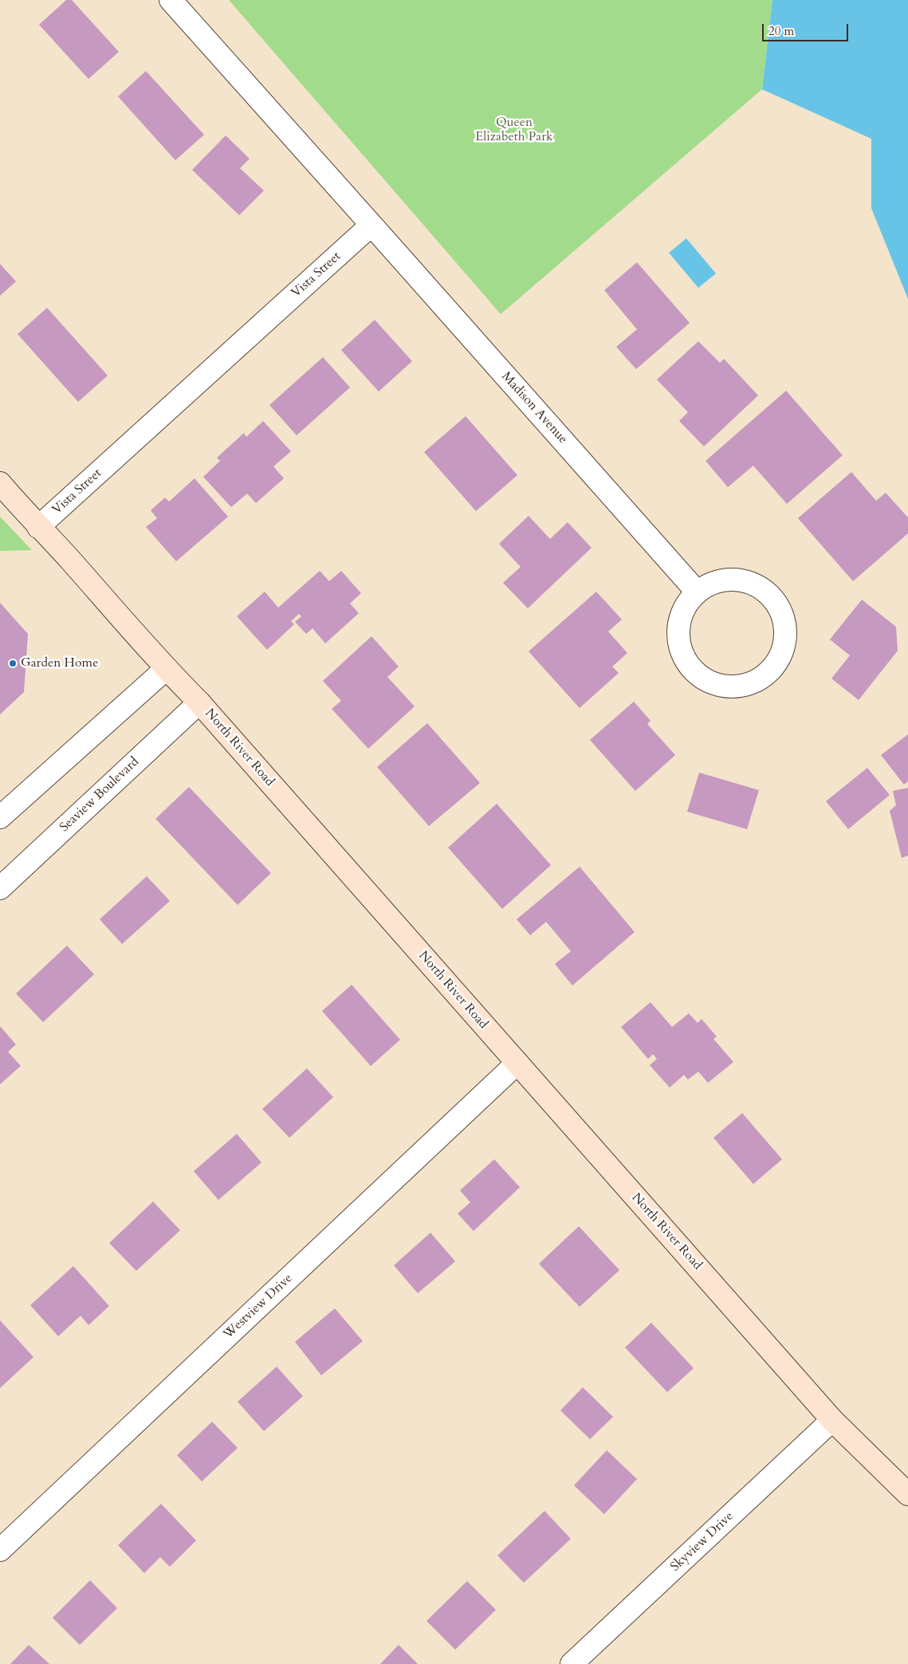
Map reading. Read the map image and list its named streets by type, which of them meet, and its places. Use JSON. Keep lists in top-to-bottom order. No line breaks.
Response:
{"streets":{"main road":["North River Road"],"street":["Vista Street","Madison Avenue","Seaview Boulevard","Westview Drive","Skyview Drive"]},"crossings":[["Vista Street","Madison Avenue"],["Vista Street","North River Road"],["North River Road","Seaview Boulevard"],["North River Road","Westview Drive"],["North River Road","Skyview Drive"]],"parks":["Queen Elizabeth Park"],"places":["Garden Home"],"scale_bar":"20 m"}
